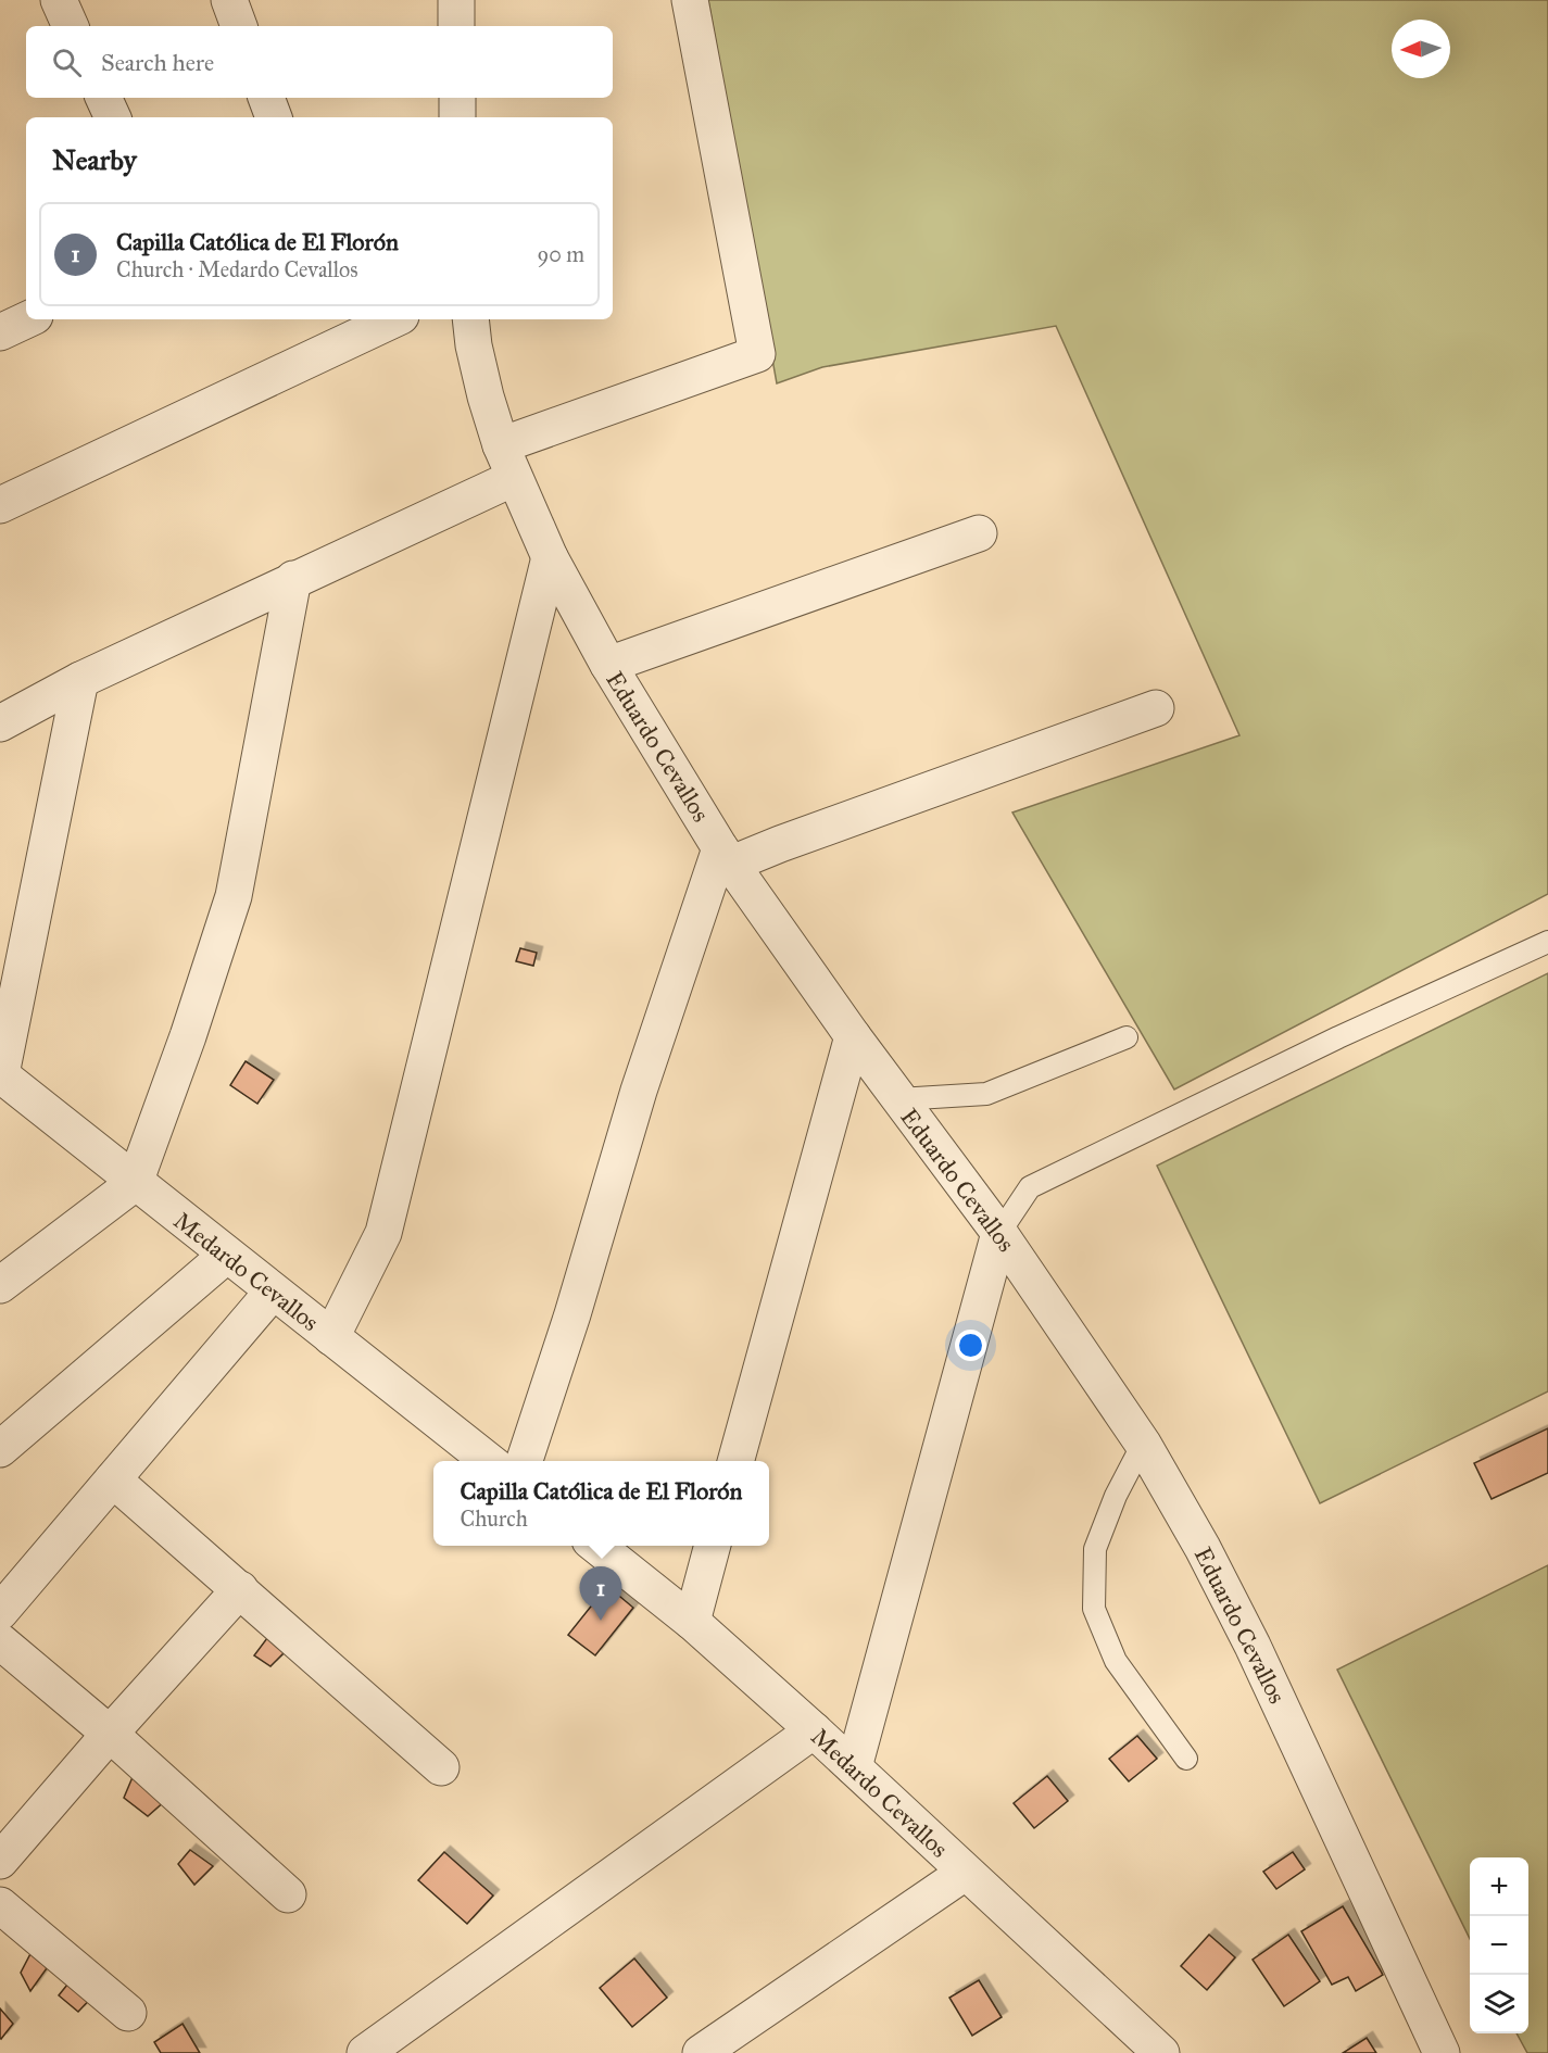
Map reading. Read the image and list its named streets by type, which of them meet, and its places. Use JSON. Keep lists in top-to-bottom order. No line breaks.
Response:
{"streets":{"street":["Eduardo Cevallos","Medardo Cevallos"]},"north":"left","page":{"search":"Search here","heading":"Nearby","list":[{"mark":"1","name":"Capilla Católica de El Florón","note":"Church · Medardo Cevallos","value":"90 m"}],"popup":["Capilla Católica de El Florón","Church"],"pins":"1","map_buttons":["+","−"]}}
